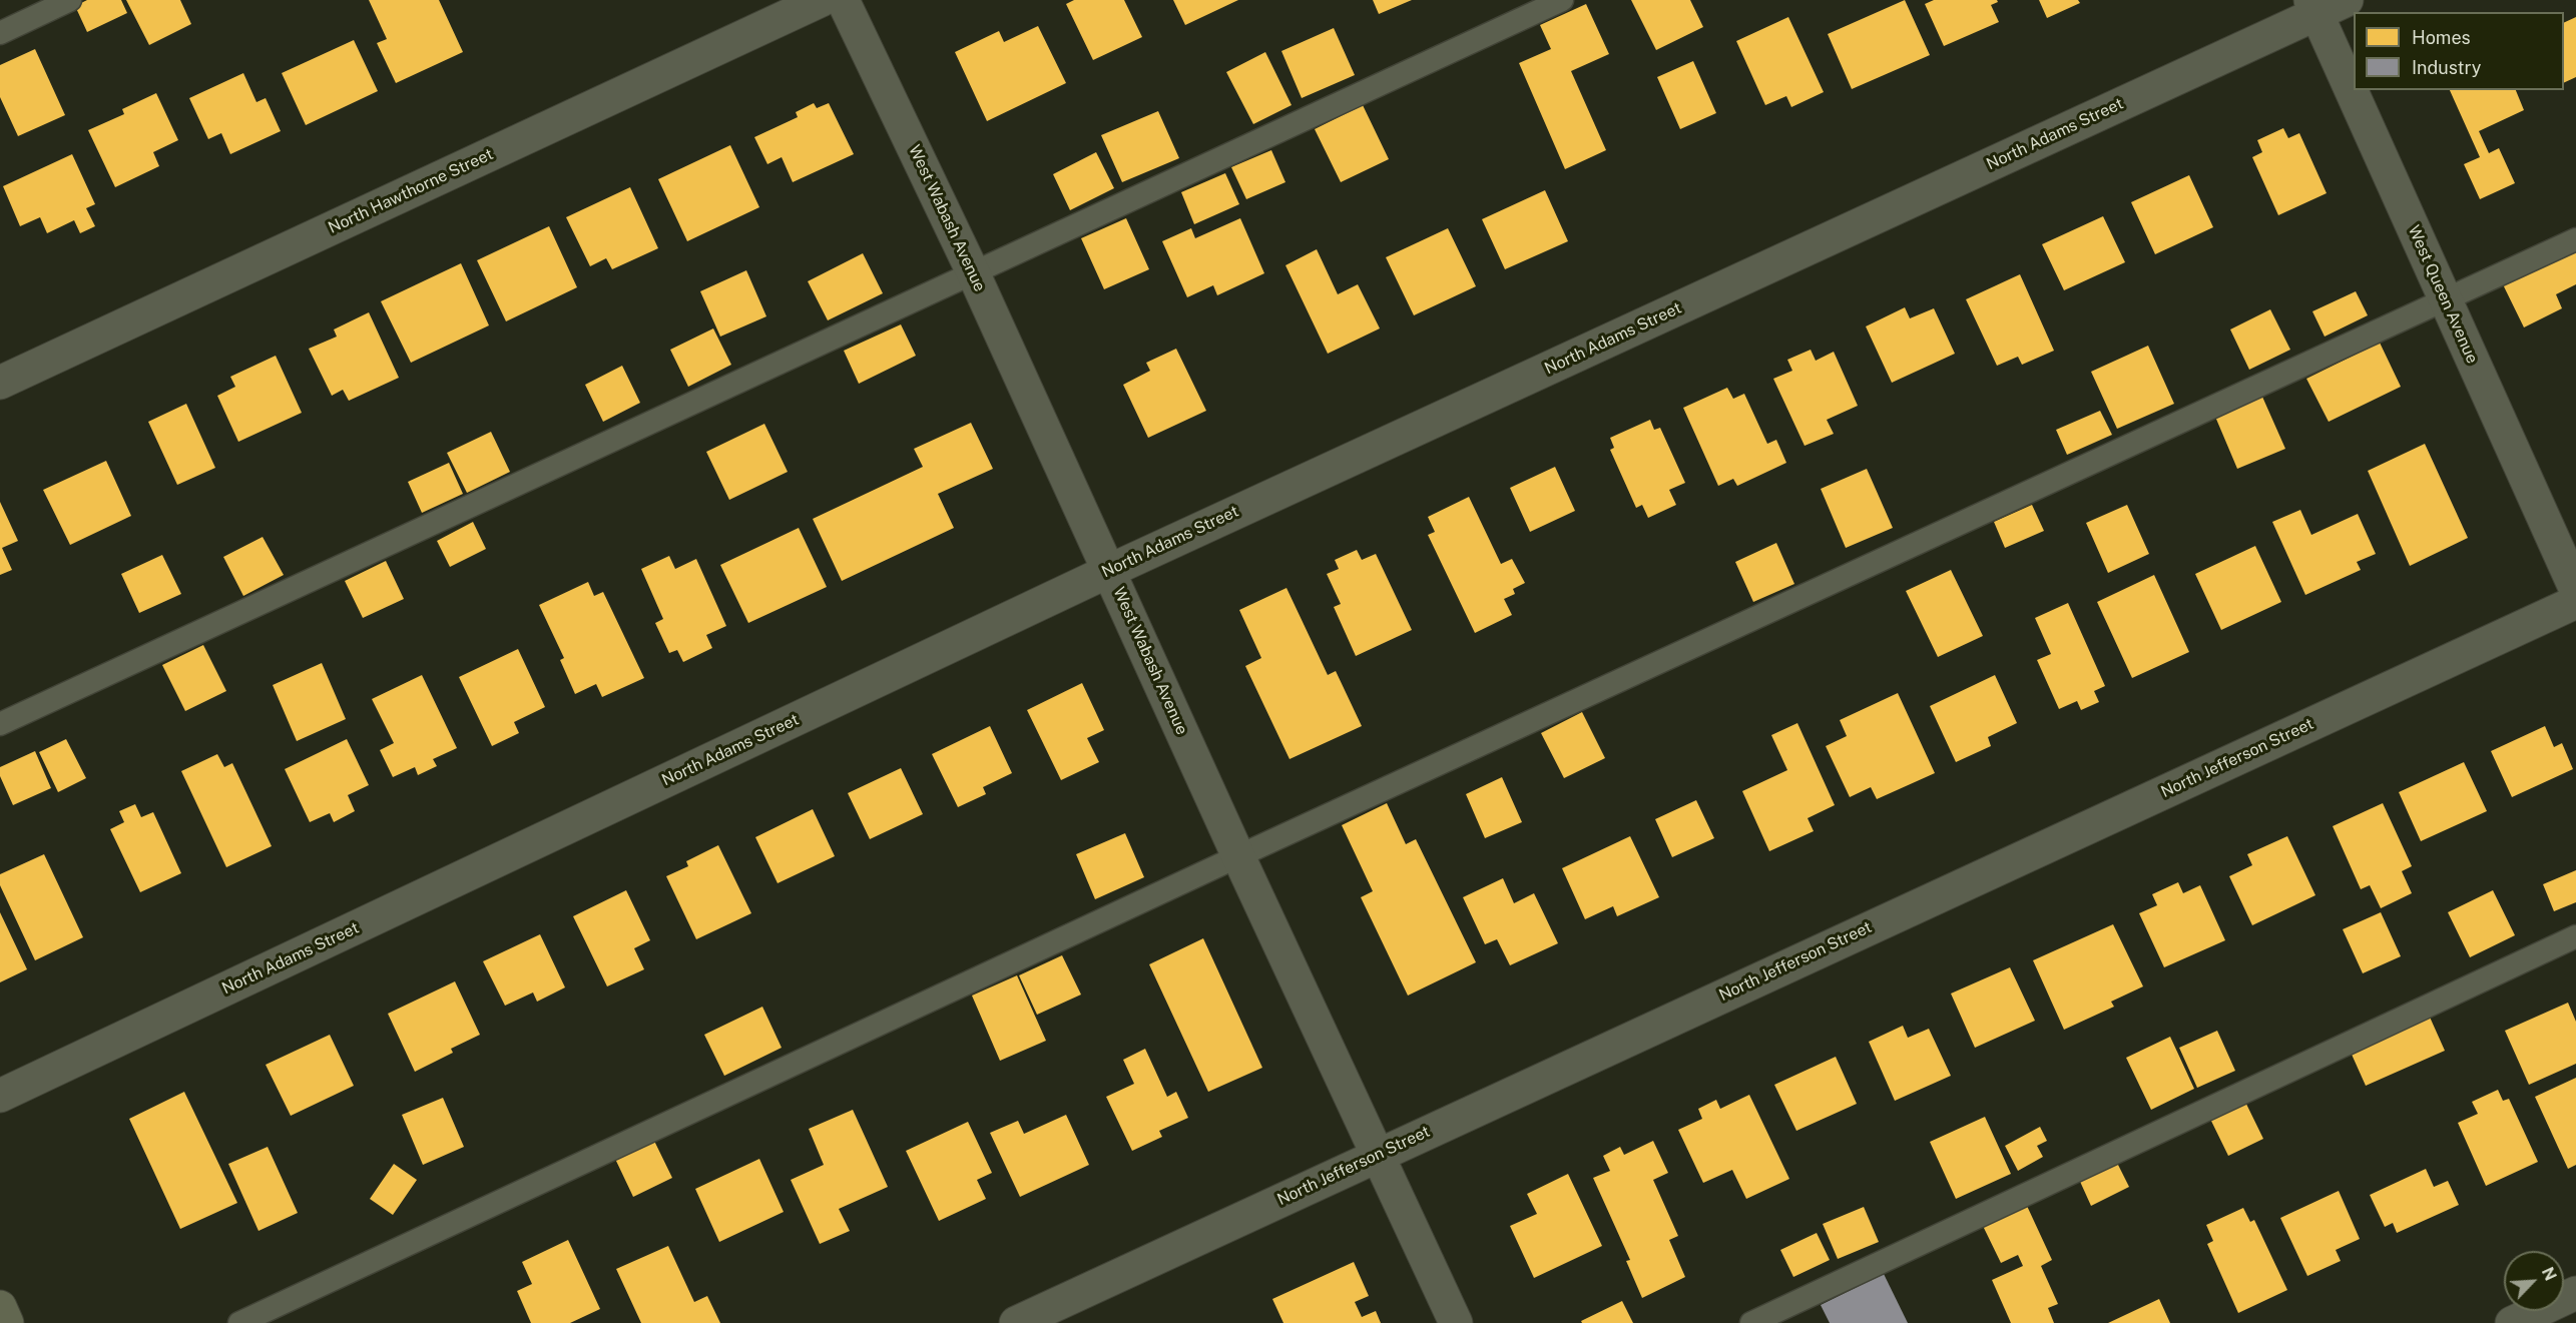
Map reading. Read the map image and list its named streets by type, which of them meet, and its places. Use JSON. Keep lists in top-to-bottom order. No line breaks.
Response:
{"streets":{"street":["North Adams Street","North Hawthorne Street","West Wabash Avenue","West Queen Avenue","North Jefferson Street"]},"crossings":[["North Adams Street","West Wabash Avenue"],["North Adams Street","West Queen Avenue"],["West Wabash Avenue","North Jefferson Street"]],"legend":["Homes","Industry"],"north":"top right"}
